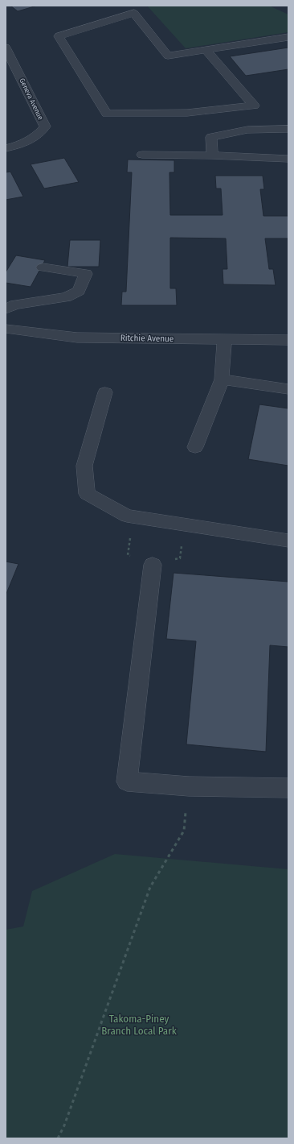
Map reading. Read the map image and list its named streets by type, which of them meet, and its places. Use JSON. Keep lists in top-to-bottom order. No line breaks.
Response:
{"streets":{"street":["Geneva Avenue","Ritchie Avenue"]},"parks":["Takoma-Piney Branch Local Park"]}
